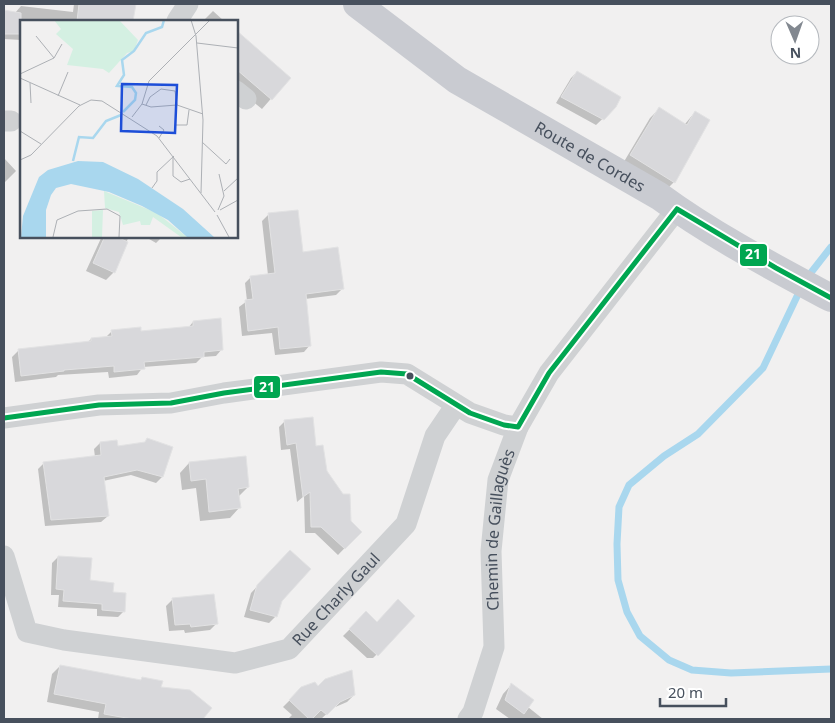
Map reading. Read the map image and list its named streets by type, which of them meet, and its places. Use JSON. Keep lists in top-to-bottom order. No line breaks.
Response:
{"streets":{"main road":["Route de Cordes"],"street":["Chemin de Gaillaguès","Rue Charly Gaul"]},"crossings":[["Route de Cordes","Chemin de Gaillaguès"]],"lines":["transit line 21"],"scale_bar":"20 m","north":"bottom"}
